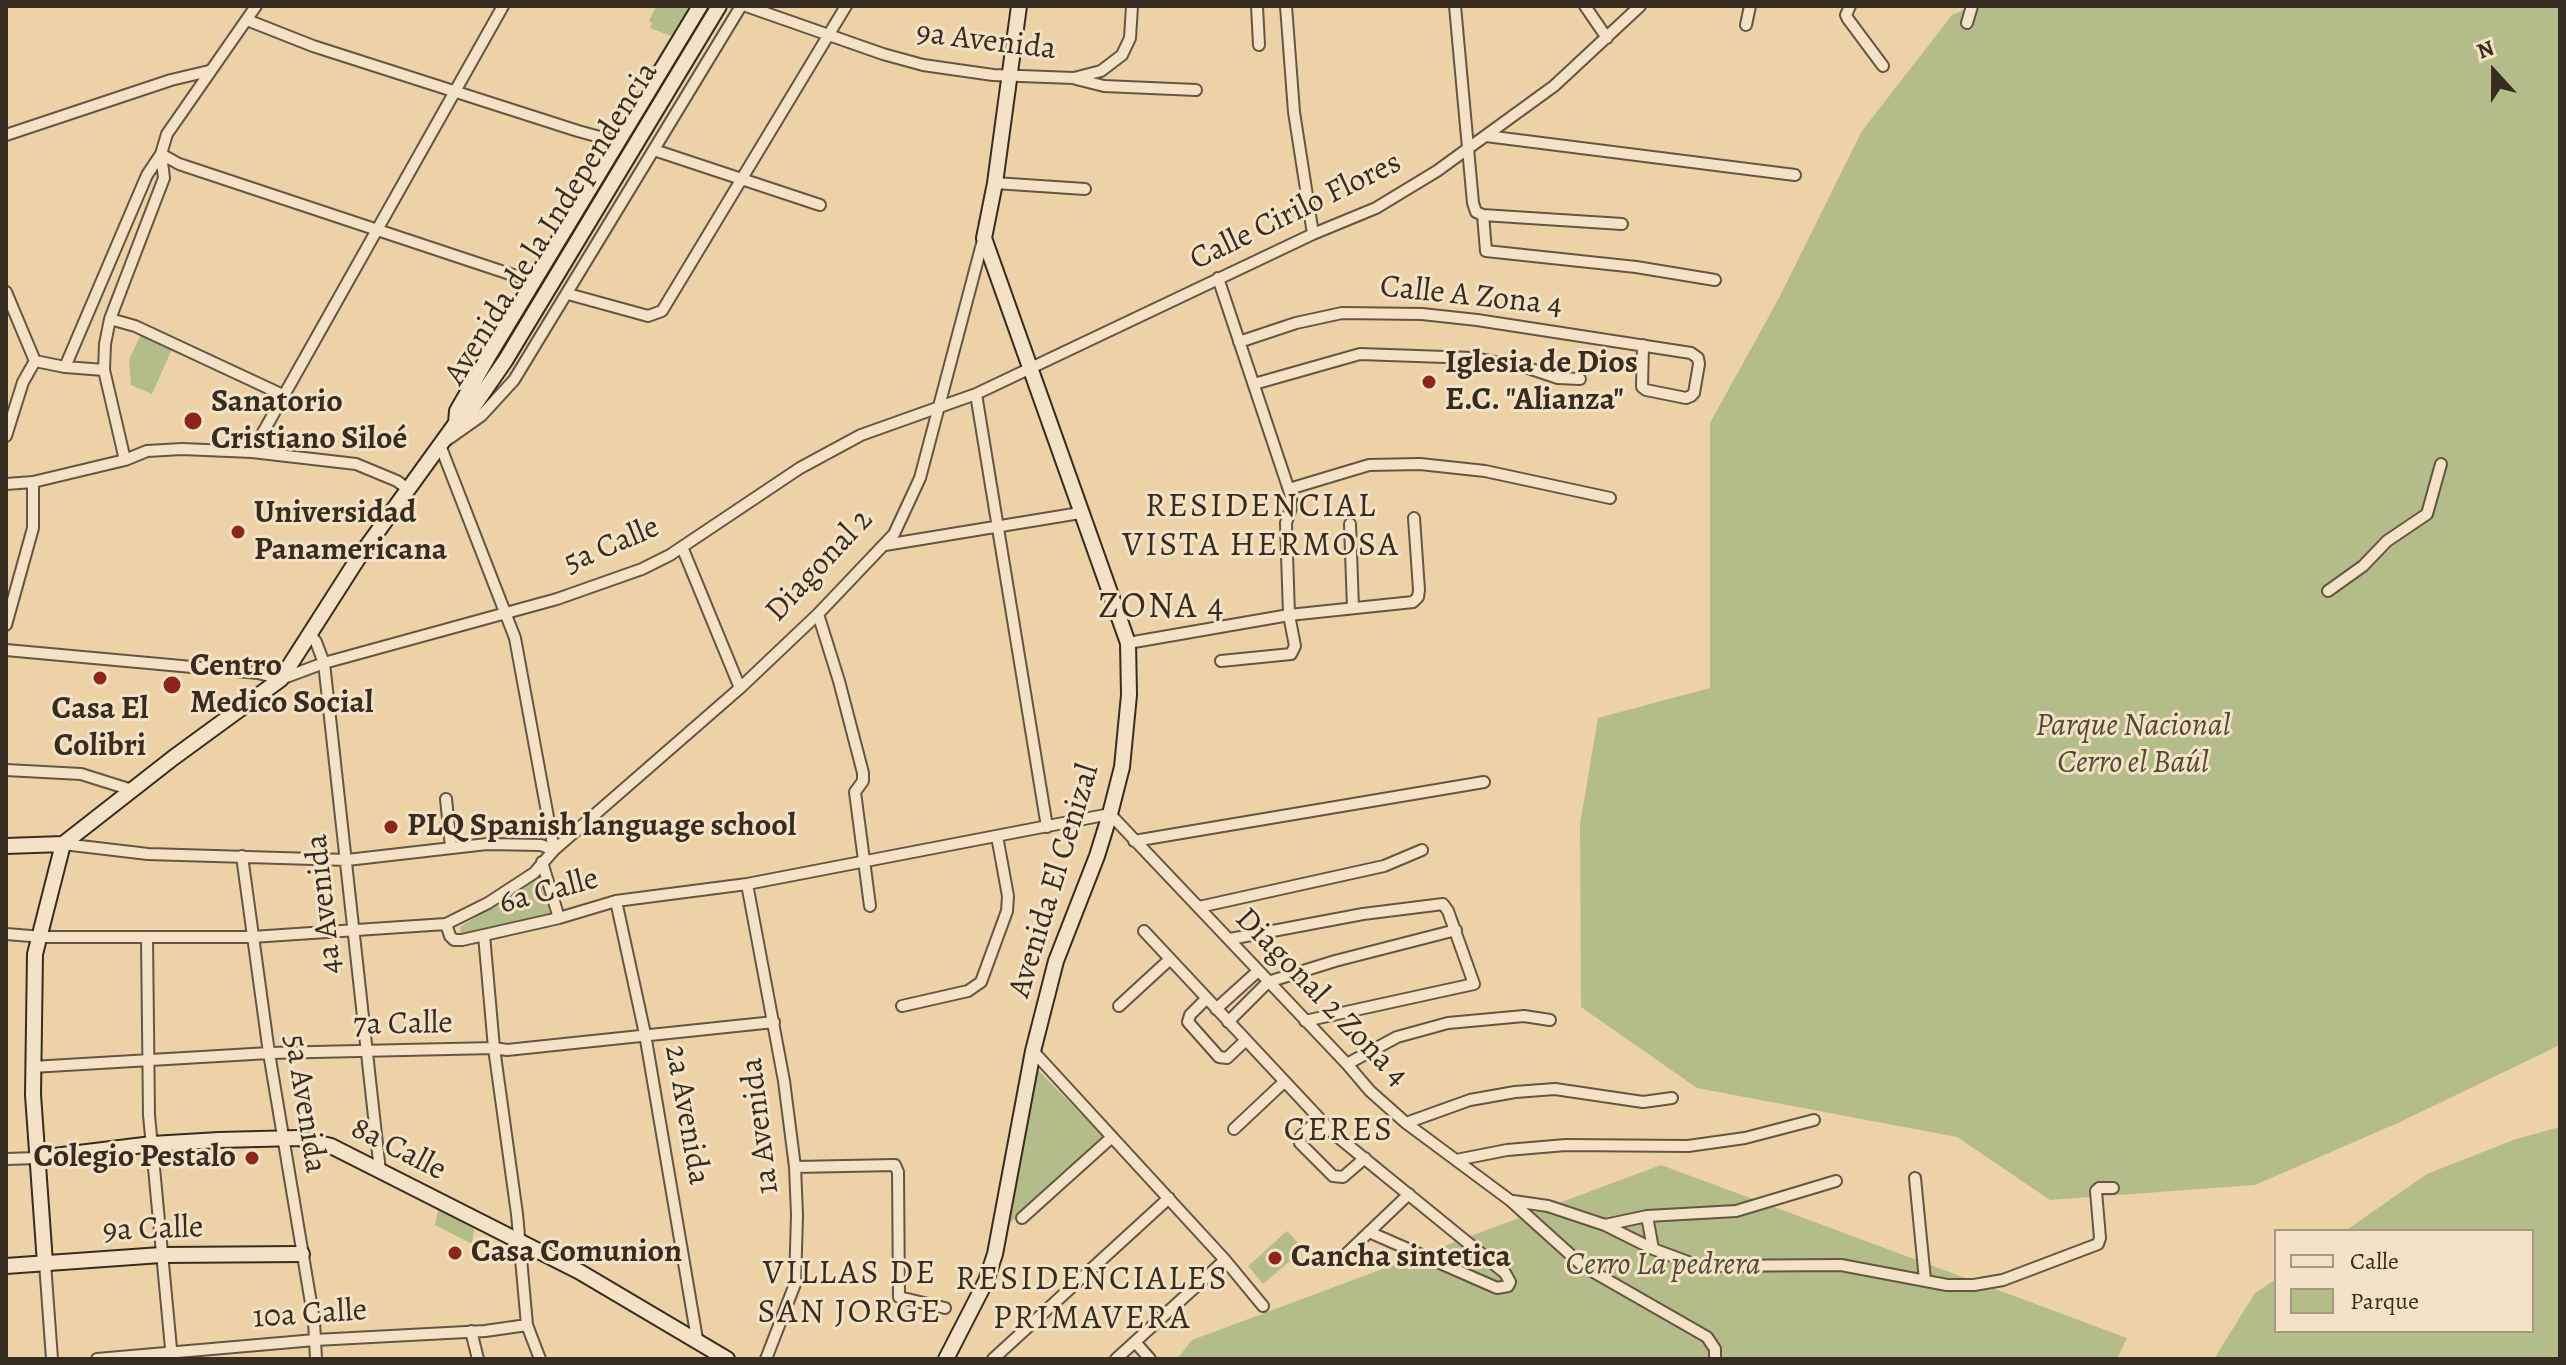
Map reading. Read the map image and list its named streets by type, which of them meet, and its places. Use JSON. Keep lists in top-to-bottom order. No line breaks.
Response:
{"streets":{"main road":["Avenida de la Independencia","Diagonal 2","Avenida El Cenizal","8a Calle","9a Calle"],"street":["9a Avenida","Calle Cirilo Flores","Calle A Zona 4","5a Calle","6a Calle","4a Avenida","Diagonal 2 Zona 4","7a Calle","5a Avenida","2a Avenida","1a Avenida","10a Calle"]},"crossings":[["9a Avenida","Diagonal 2"],["Calle Cirilo Flores","5a Calle"],["Calle Cirilo Flores","Diagonal 2"],["Calle Cirilo Flores","Avenida El Cenizal"],["5a Calle","Diagonal 2"],["5a Calle","4a Avenida"],["Diagonal 2","Avenida El Cenizal"],["Diagonal 2","6a Calle"],["Avenida El Cenizal","6a Calle"],["Avenida El Cenizal","Diagonal 2 Zona 4"],["6a Calle","4a Avenida"],["6a Calle","Diagonal 2 Zona 4"],["6a Calle","5a Avenida"],["6a Calle","2a Avenida"],["6a Calle","1a Avenida"],["4a Avenida","7a Calle"],["4a Avenida","8a Calle"],["7a Calle","5a Avenida"],["7a Calle","2a Avenida"],["7a Calle","1a Avenida"],["5a Avenida","8a Calle"],["5a Avenida","9a Calle"],["5a Avenida","10a Calle"],["2a Avenida","8a Calle"]],"districts":["RESIDENCIAL VISTA HERMOSA","ZONA 4","CERES","VILLAS DE SAN JORGE","RESIDENCIALES PRIMAVERA"],"parks":["Parque Nacional Cerro el Baúl","Cerro La pedrera"],"places":["Iglesia de Dios E.C. \"Alianza\"","Sanatorio Cristiano Siloé","Universidad Panamericana","Casa El Colibri","Centro Medico Social","PLQ Spanish language school","Colegio Pestalo","Casa Comunion","Cancha sintetica"],"legend":["Calle","Parque"],"north":"top"}
